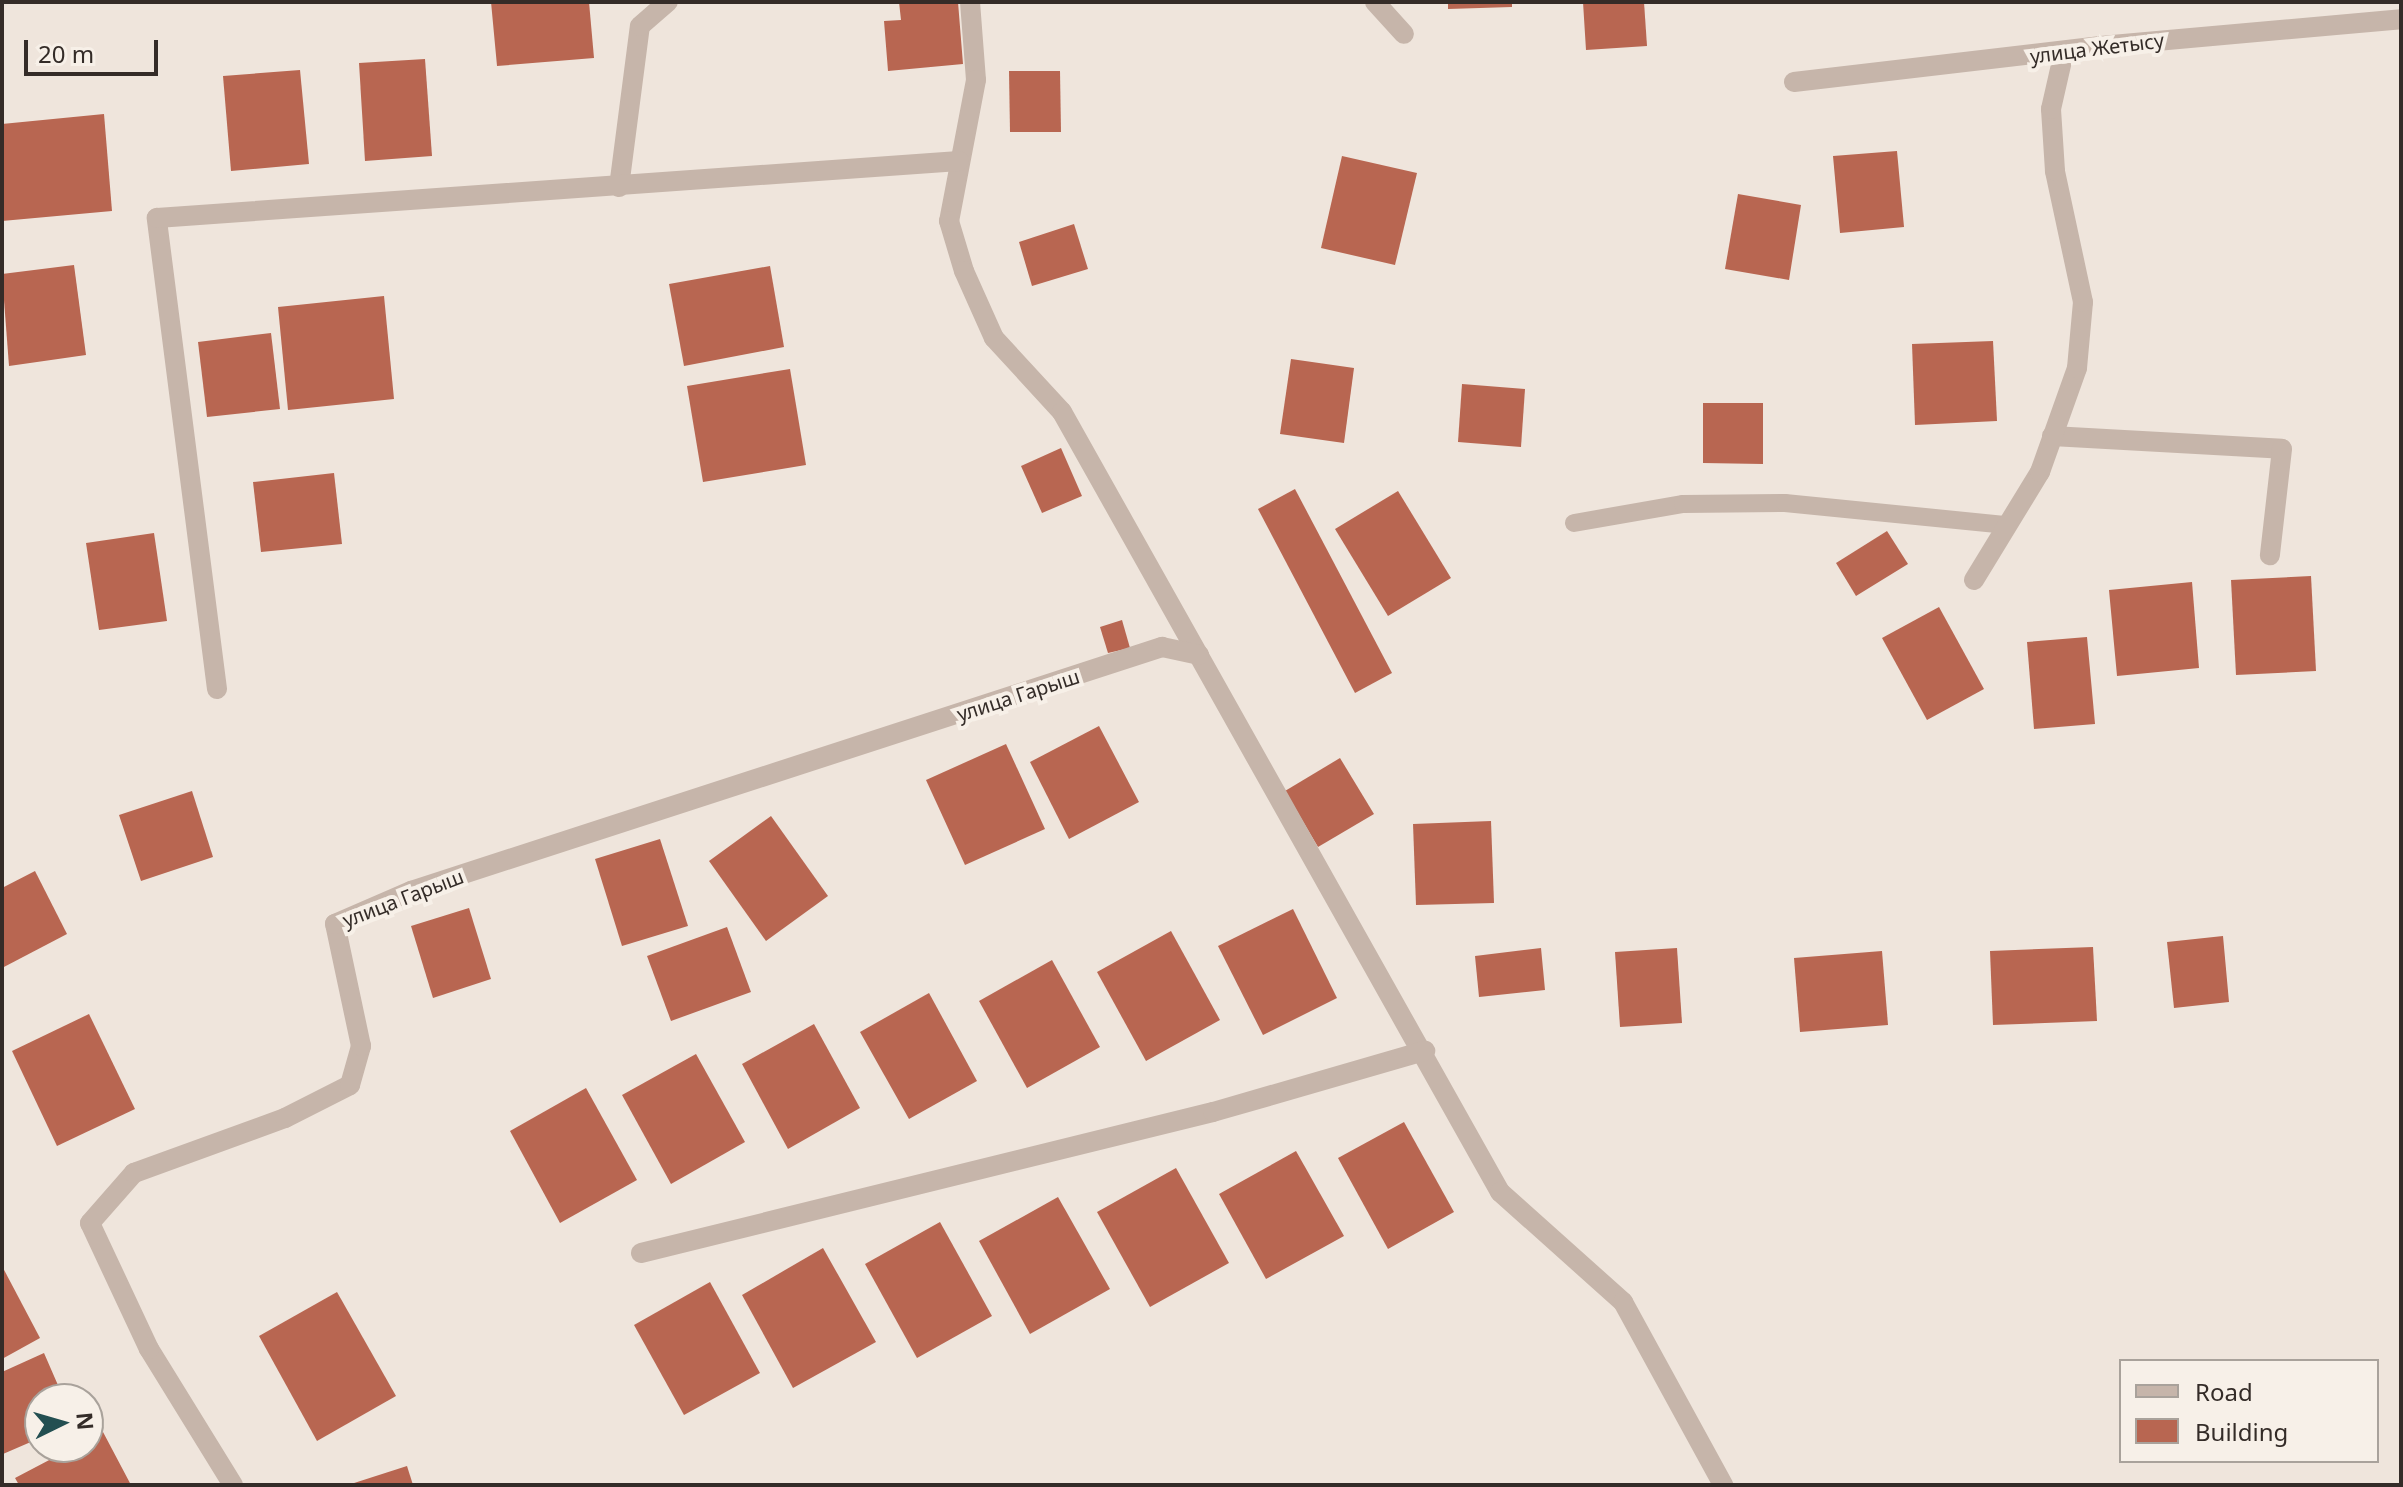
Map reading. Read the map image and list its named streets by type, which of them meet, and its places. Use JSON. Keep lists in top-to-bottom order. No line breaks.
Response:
{"streets":{"street":["улица Жетысу","улица Гарыш"]},"legend":["Road","Building"],"scale_bar":"20 m","north":"right"}
